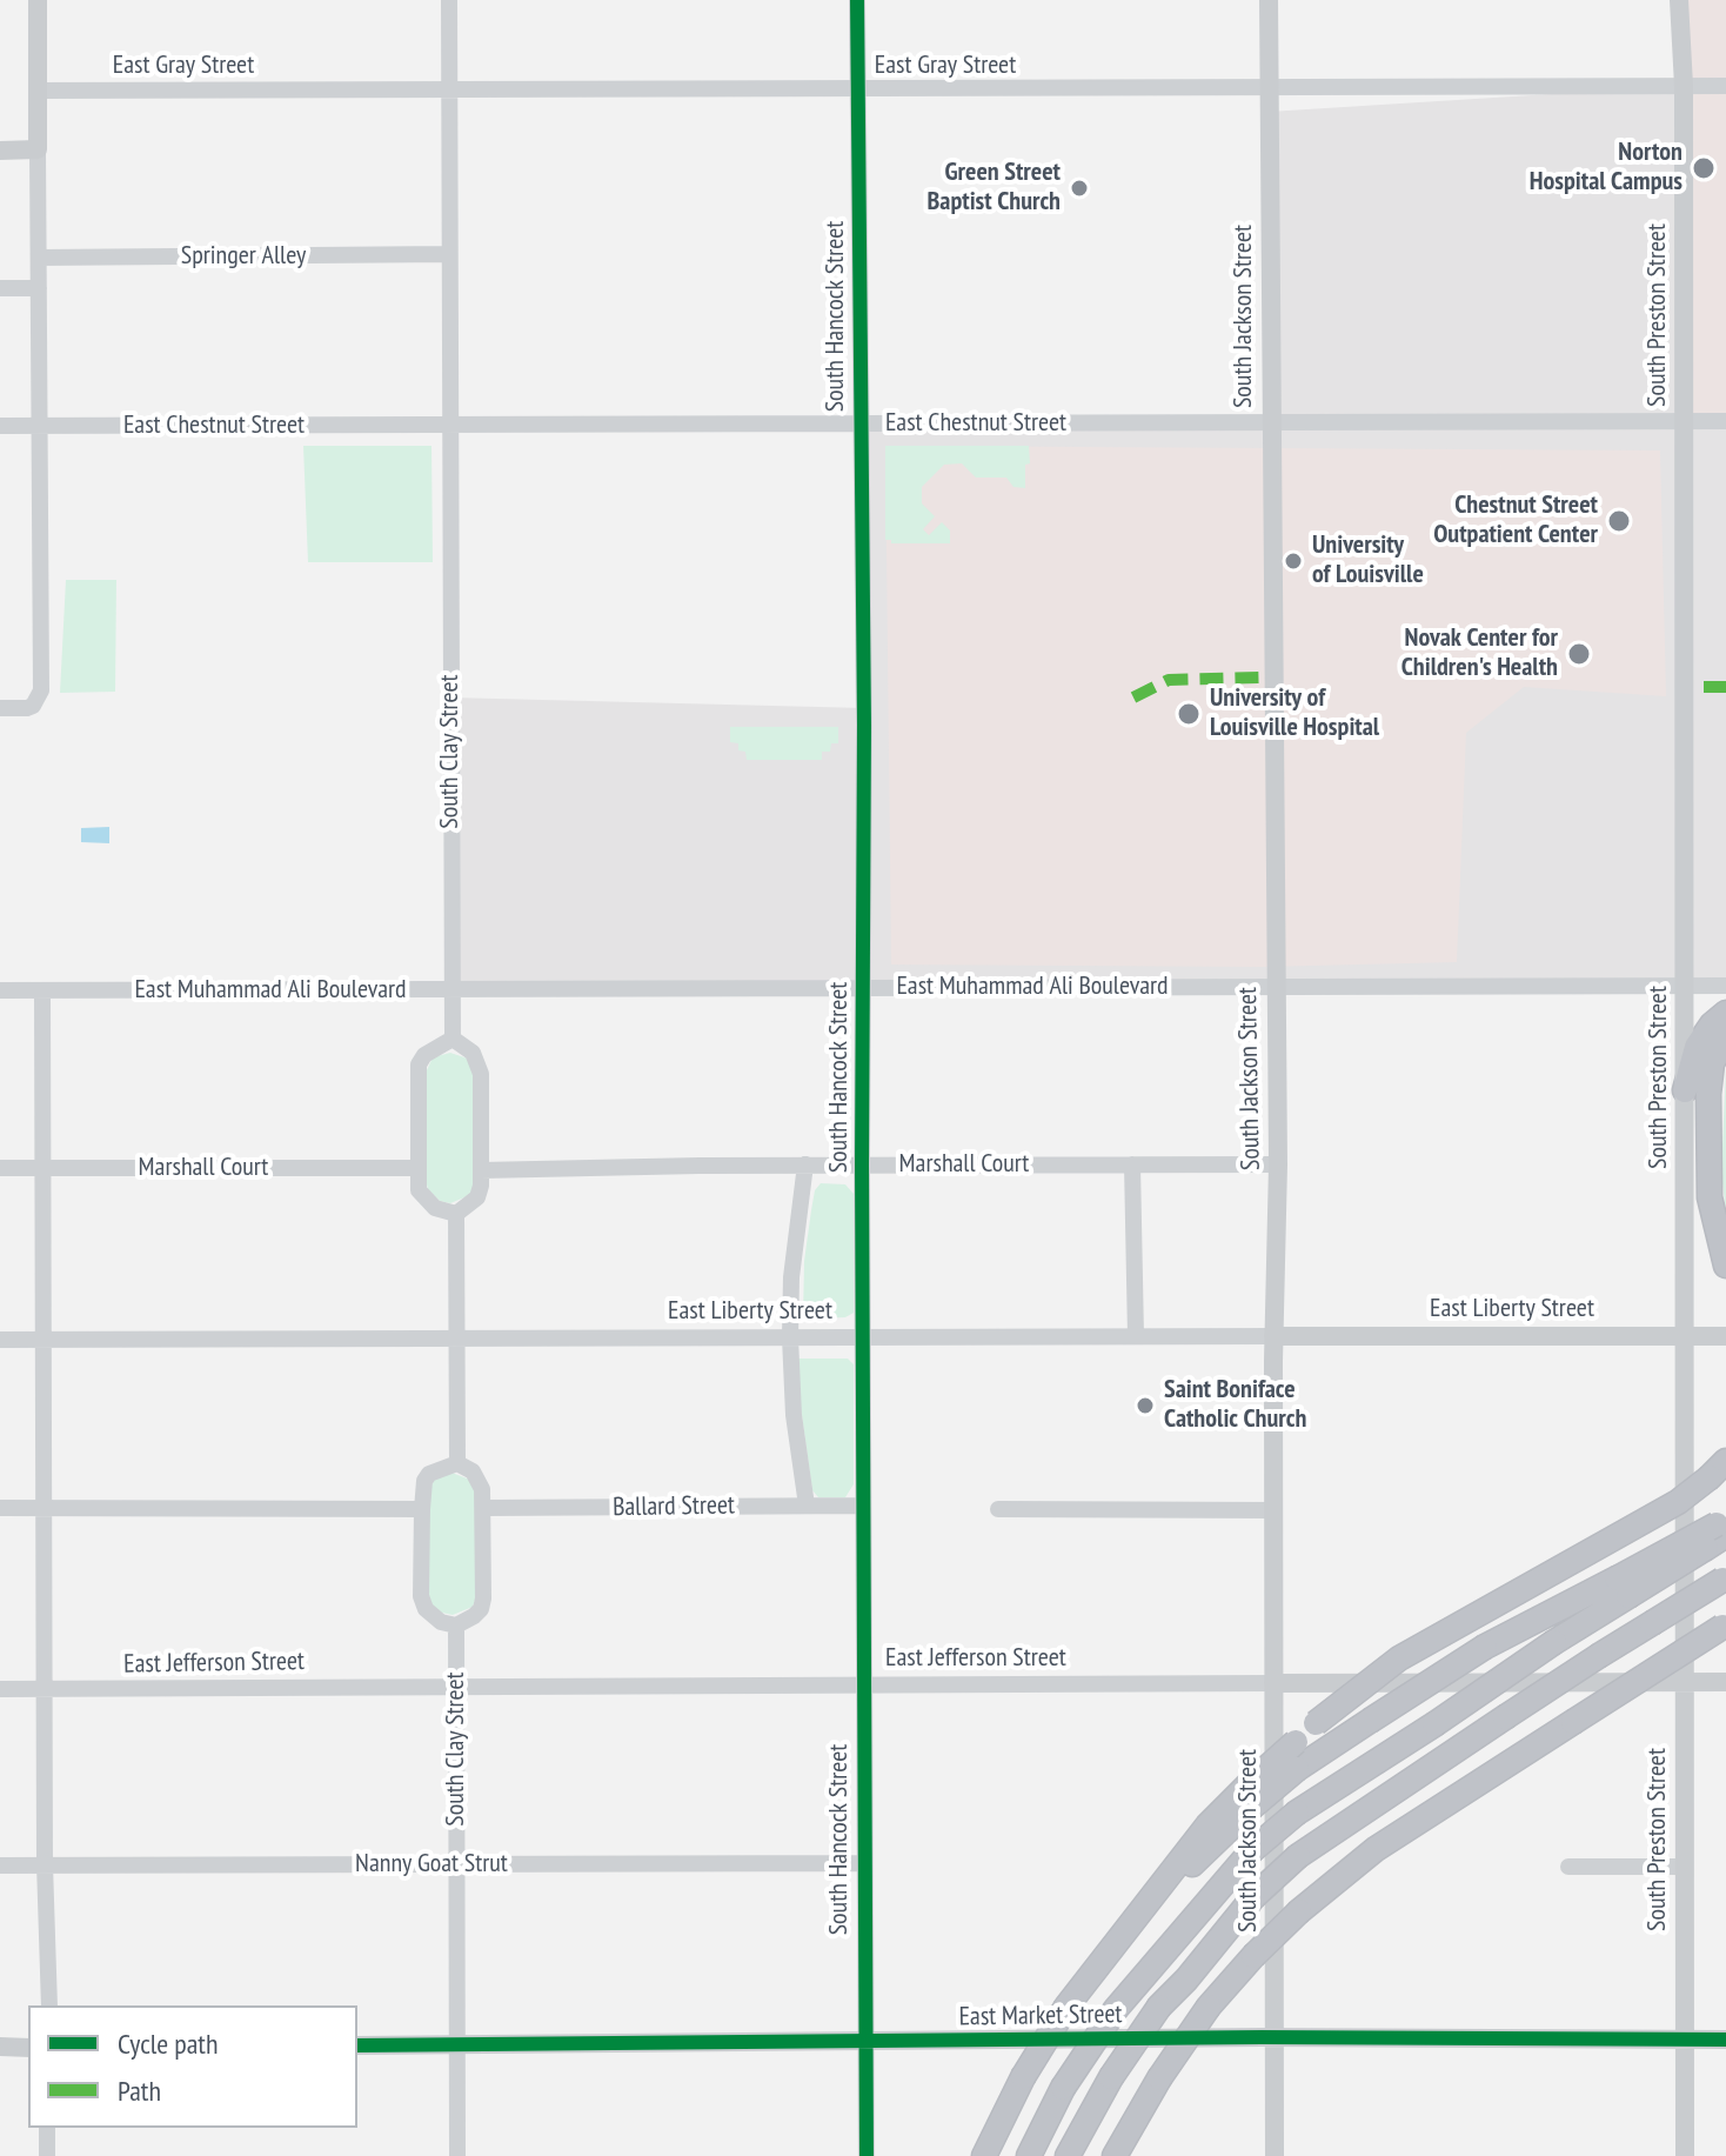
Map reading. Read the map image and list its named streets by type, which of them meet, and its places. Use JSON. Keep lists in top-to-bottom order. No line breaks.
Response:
{"streets":{"main road":["South Preston Street","South Jackson Street","East Liberty Street","East Jefferson Street","East Market Street"],"street":["East Gray Street","Springer Alley","South Hancock Street","East Chestnut Street","South Clay Street","East Muhammad Ali Boulevard","Marshall Court","Ballard Street","Nanny Goat Strut"]},"crossings":[["East Gray Street","South Preston Street"],["East Gray Street","South Hancock Street"],["East Gray Street","South Jackson Street"],["East Gray Street","South Clay Street"],["Springer Alley","South Clay Street"],["South Preston Street","East Chestnut Street"],["South Preston Street","East Muhammad Ali Boulevard"],["South Preston Street","East Liberty Street"],["South Preston Street","East Jefferson Street"],["South Preston Street","East Market Street"],["South Hancock Street","East Chestnut Street"],["South Hancock Street","East Muhammad Ali Boulevard"],["South Hancock Street","Marshall Court"],["South Hancock Street","East Liberty Street"],["South Hancock Street","Ballard Street"],["South Hancock Street","East Jefferson Street"],["South Hancock Street","Nanny Goat Strut"],["South Hancock Street","East Market Street"],["South Jackson Street","East Chestnut Street"],["South Jackson Street","East Muhammad Ali Boulevard"],["South Jackson Street","Marshall Court"],["South Jackson Street","East Liberty Street"],["South Jackson Street","East Jefferson Street"],["South Jackson Street","East Market Street"],["East Chestnut Street","South Clay Street"],["South Clay Street","East Muhammad Ali Boulevard"],["South Clay Street","East Jefferson Street"],["South Clay Street","Nanny Goat Strut"],["South Clay Street","East Market Street"]],"places":["Norton Hospital Campus","Green Street Baptist Church","Chestnut Street Outpatient Center","University of Louisville","Novak Center for Children's Health","University of Louisville Hospital","Saint Boniface Catholic Church"],"legend":["Cycle path","Path"]}
